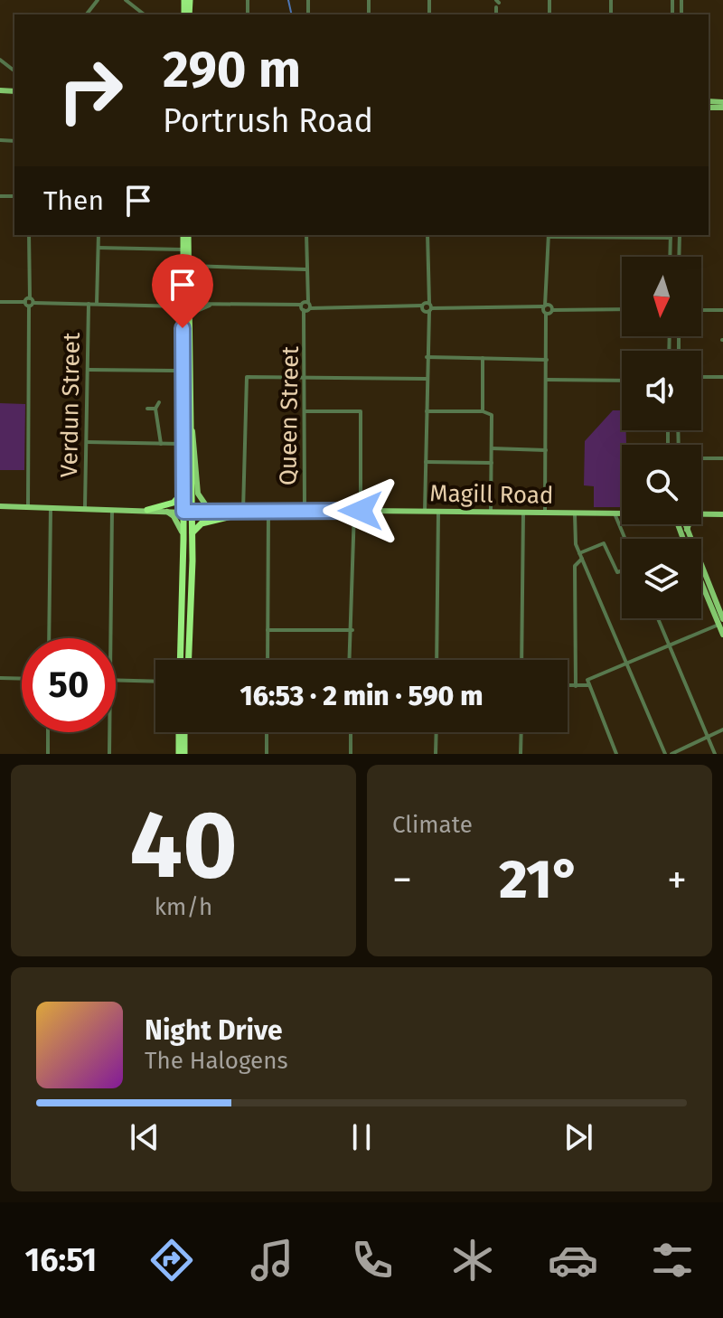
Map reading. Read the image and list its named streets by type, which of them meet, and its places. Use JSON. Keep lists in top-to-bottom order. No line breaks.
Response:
{"streets":{"main road":["Magill Road"],"street":["Verdun Street","Queen Street"]},"crossings":[["Verdun Street","Magill Road"],["Queen Street","Magill Road"]],"north":"bottom","page":{"turn":["290 m","Portrush Road"],"then":"Then","limit":"50","trip":"16:53 · 2 min · 590 m","tile":[["40","km/h"],"Climate"],"heat":["−","21°","+"],"song":["Night Drive","The Halogens"],"tabs":"16:51"}}
